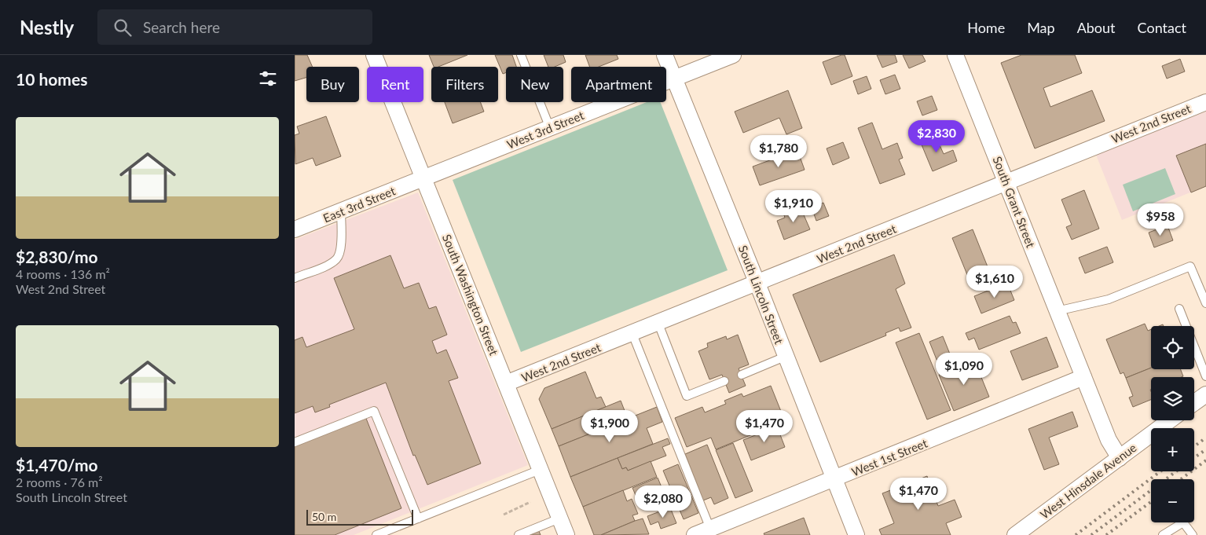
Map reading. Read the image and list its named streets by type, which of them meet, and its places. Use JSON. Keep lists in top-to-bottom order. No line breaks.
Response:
{"streets":{"street":["West 2nd Street","West 3rd Street","South Grant Street","East 3rd Street","South Washington Street","South Lincoln Street","West 1st Street","West Hinsdale Avenue"]},"crossings":[["West 2nd Street","South Grant Street"],["West 2nd Street","South Washington Street"],["West 2nd Street","South Lincoln Street"],["West 3rd Street","East 3rd Street"],["West 3rd Street","South Washington Street"],["West 3rd Street","South Lincoln Street"],["South Grant Street","West 1st Street"],["South Grant Street","West Hinsdale Avenue"],["East 3rd Street","South Washington Street"],["South Lincoln Street","West 1st Street"]],"scale_bar":"50 m","page":{"header":"Nestly","search":"Search here","nav":["Home","Map","About","Contact"],"heading":"10 homes","chip":["Buy","Rent","Filters","New","Apartment"],"list":[{"name":"$2,830/mo","note":"4 rooms · 136 m² · West 2nd Street"},{"name":"$1,470/mo","note":"2 rooms · 76 m² · South Lincoln Street"}],"price":["$2,830","$1,780","$1,910","$958","$1,610","$1,090","$1,900","$1,470","$1,470","$2,080"],"map_buttons":["+","−"],"scale":"50 m"}}
